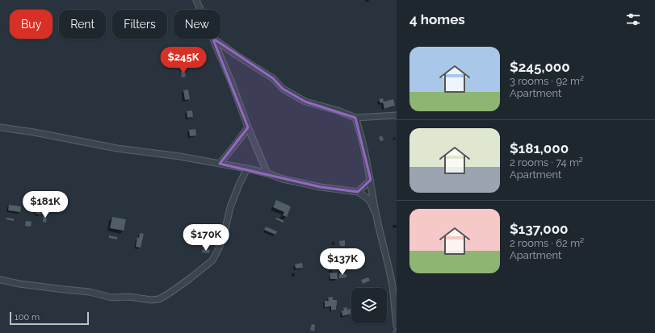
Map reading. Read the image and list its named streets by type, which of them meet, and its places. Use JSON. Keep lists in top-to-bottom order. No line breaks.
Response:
{"scale_bar":"100 m","page":{"heading":"4 homes","chip":["Buy","Rent","Filters","New"],"list":[{"name":"$245,000","note":"3 rooms · 92 m² · Apartment"},{"name":"$181,000","note":"2 rooms · 74 m² · Apartment"},{"name":"$137,000","note":"2 rooms · 62 m² · Apartment"}],"price":["$245K","$181K","$170K","$137K"],"scale":"100 m"}}
